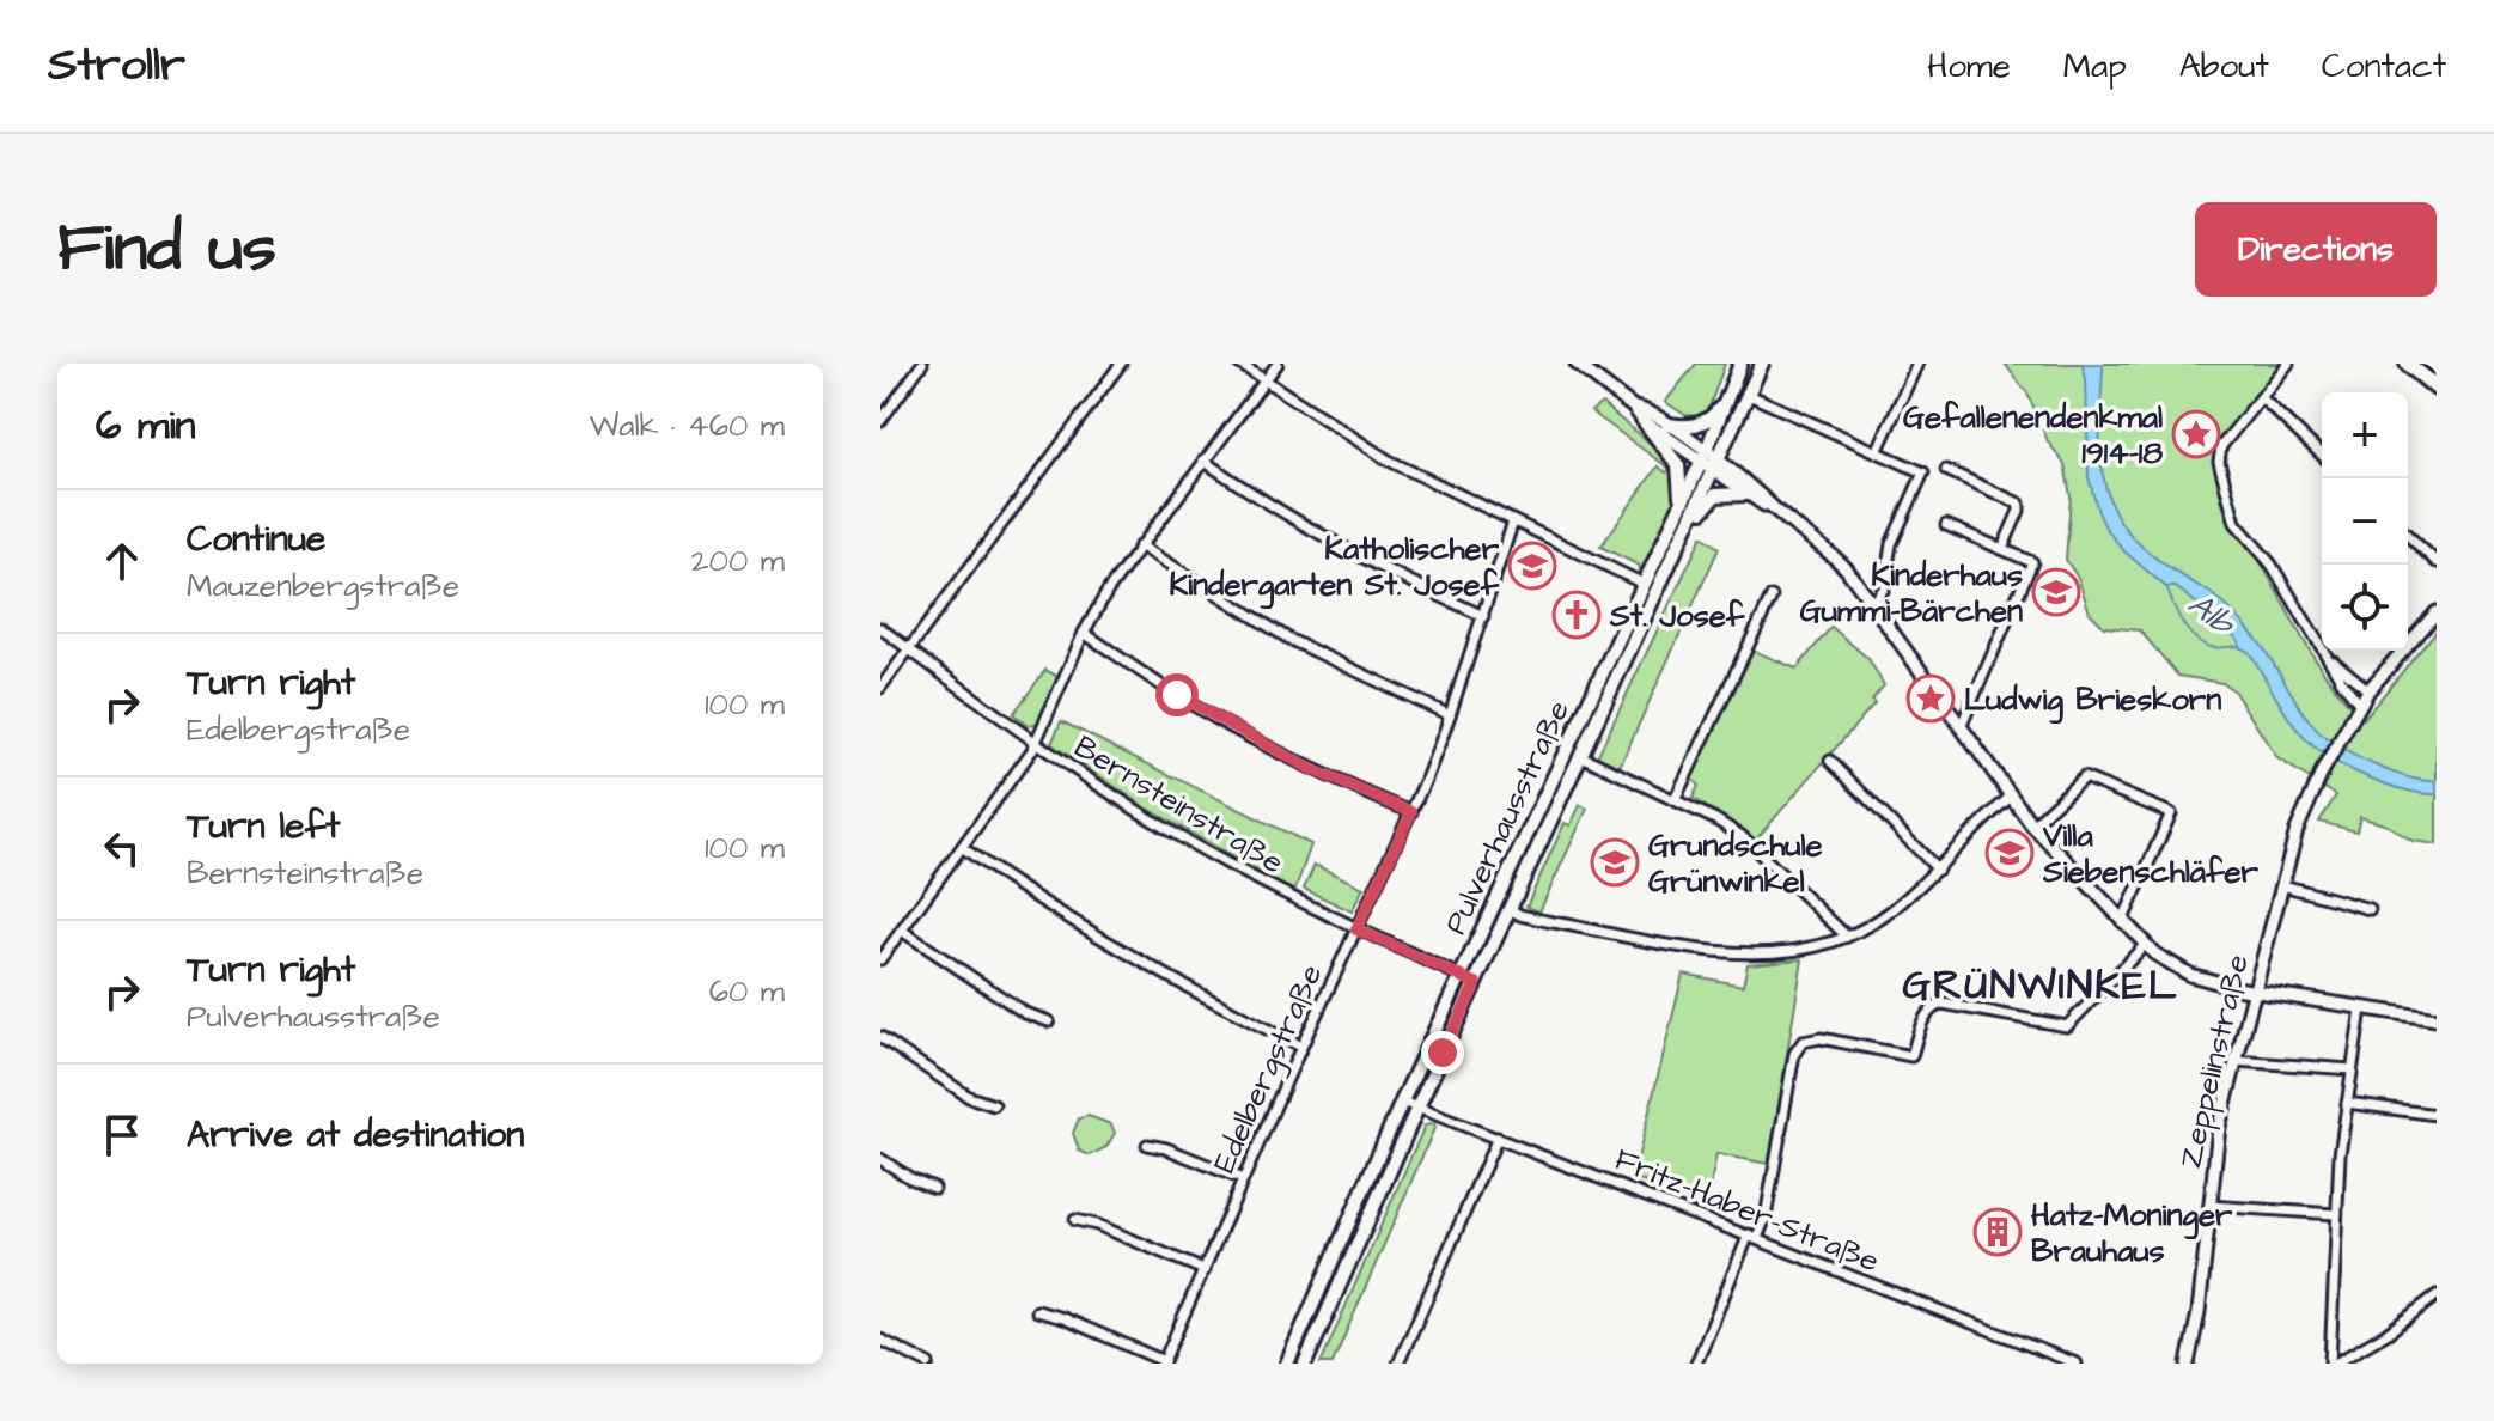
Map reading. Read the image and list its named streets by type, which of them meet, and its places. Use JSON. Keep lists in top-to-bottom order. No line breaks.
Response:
{"streets":{"main road":["Pulverhausstraße"],"street":["Bernsteinstraße","Zeppelinstraße","Edelbergstraße","Fritz-Haber-Straße"]},"crossings":[["Bernsteinstraße","Pulverhausstraße"],["Bernsteinstraße","Edelbergstraße"],["Pulverhausstraße","Fritz-Haber-Straße"]],"districts":["GRÜNWINKEL"],"water":["Alb"],"places":{"place":["Gefallenendenkmal 1914–18","Ludwig Brieskorn"],"school or university":["Katholischer Kindergarten St. Josef","Kinderhaus Gummi-Bärchen","Villa Siebenschläfer","Grundschule Grünwinkel"],"church":["St. Josef"],"building":["Hatz-Moninger Brauhaus"]},"page":{"header":"Strollr","nav":["Home","Map","About","Contact"],"title":"Find us","buttons":"Directions","heading":["6 min","Walk · 460 m"],"map_buttons":["+","−"],"list":[["Continue","Mauzenbergstraße","200 m"],["Turn right","Edelbergstraße","100 m"],["Turn left","Bernsteinstraße","100 m"],["Turn right","Pulverhausstraße","60 m"],"Arrive at destination"]}}
